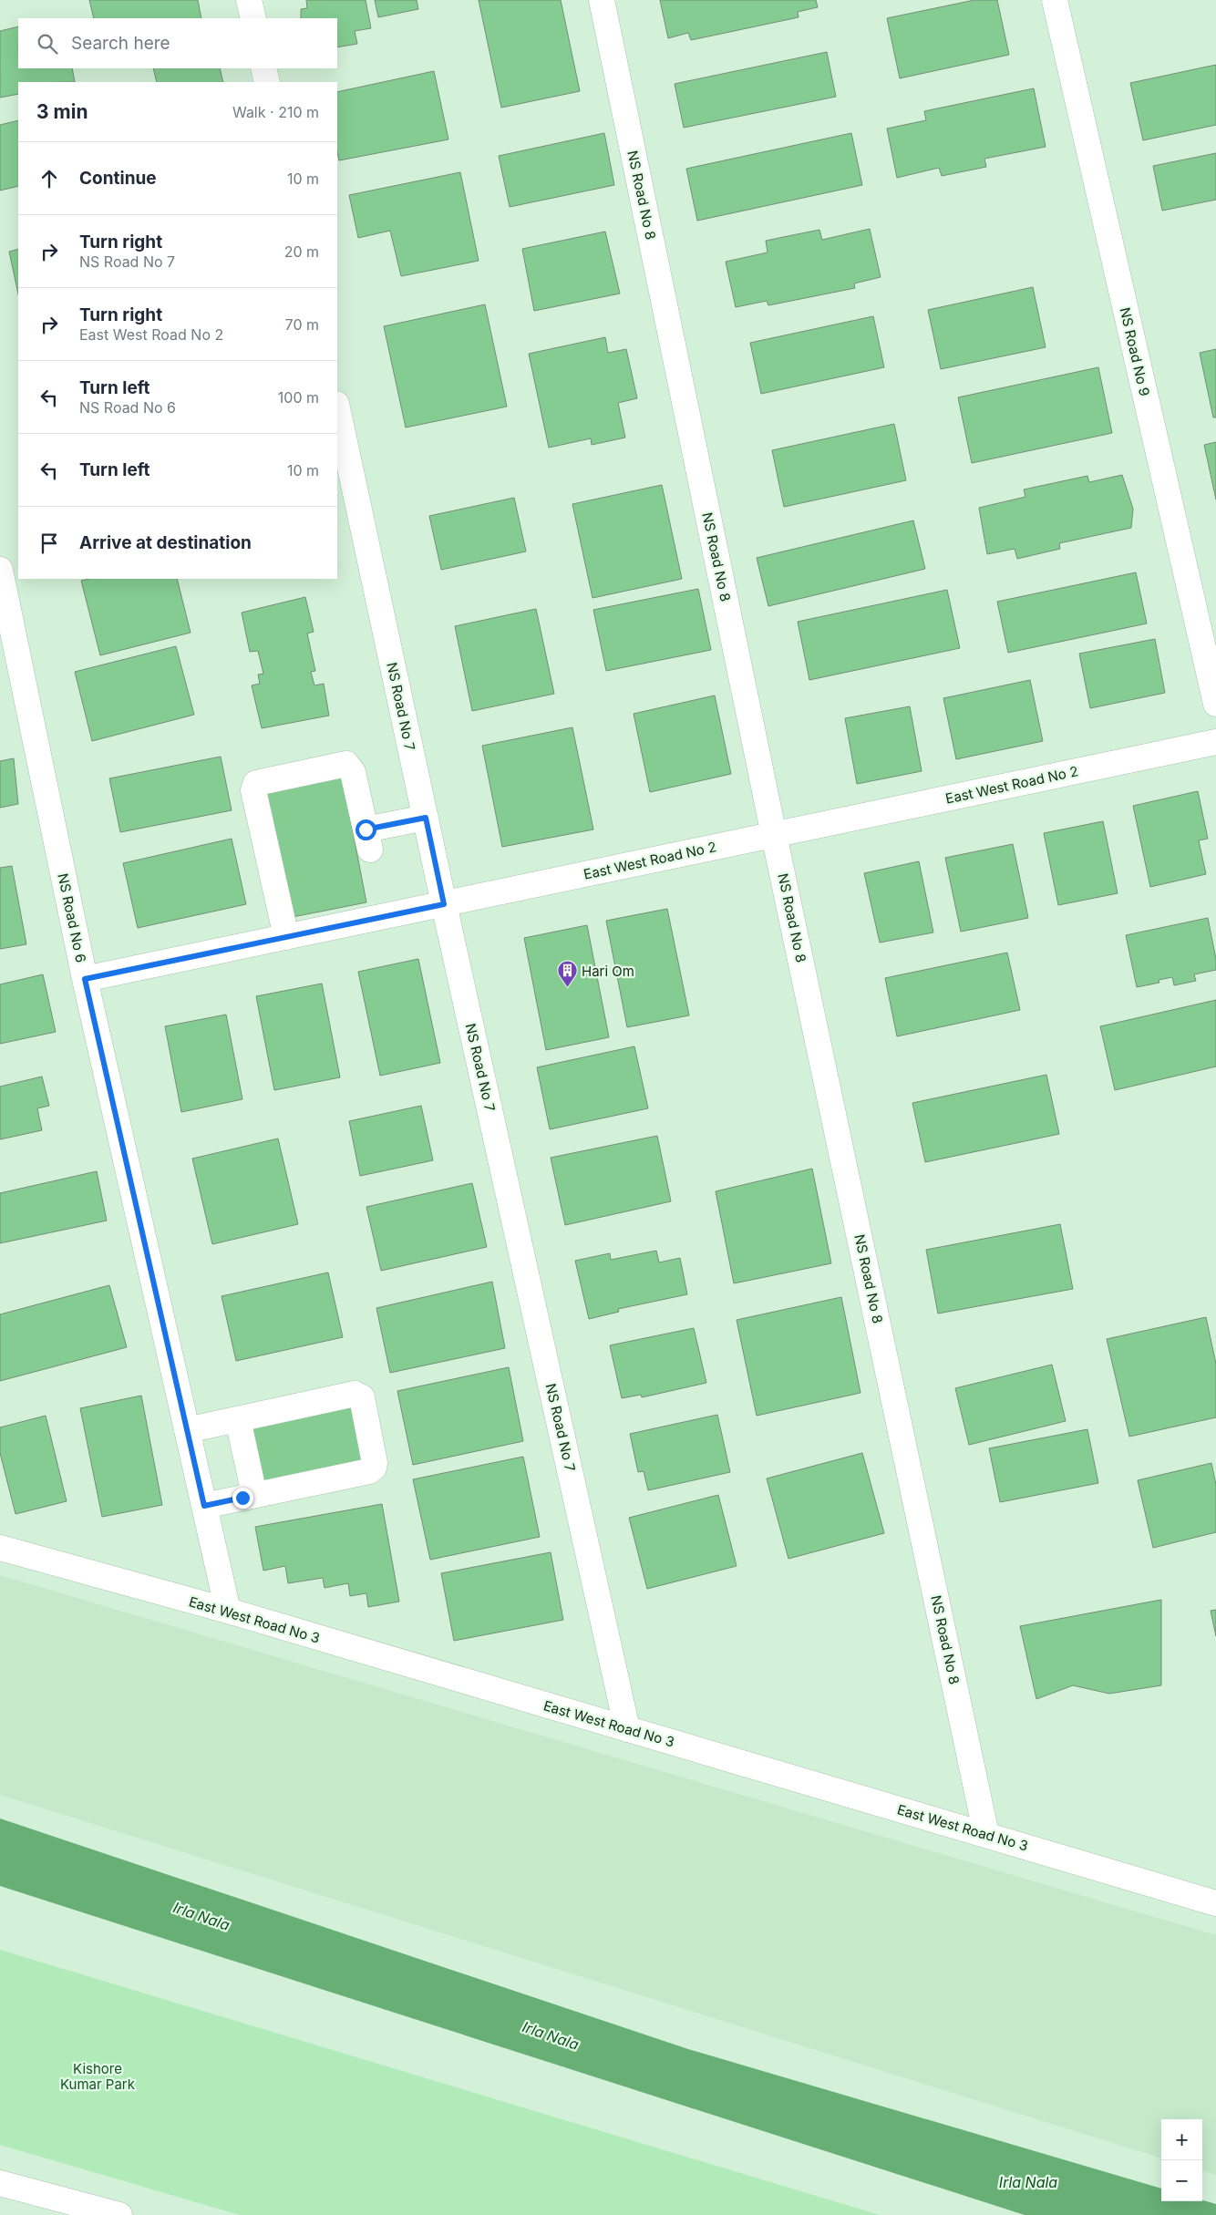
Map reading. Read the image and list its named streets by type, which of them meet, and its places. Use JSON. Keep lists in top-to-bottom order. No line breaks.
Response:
{"streets":{"street":["NS Road No 8","NS Road No 9","NS Road No 7","East West Road No 2","NS Road No 6","East West Road No 3"]},"crossings":[["NS Road No 8","East West Road No 2"],["NS Road No 8","East West Road No 3"],["NS Road No 7","East West Road No 2"],["NS Road No 7","East West Road No 3"],["East West Road No 2","NS Road No 6"],["NS Road No 6","East West Road No 3"]],"water":["Irla Nala"],"parks":["Kishore Kumar Park"],"places":{"building":["Hari Om"]},"page":{"search":"Search here","heading":["3 min","Walk · 210 m"],"list":[["Continue","10 m"],["Turn right","NS Road No 7","20 m"],["Turn right","East West Road No 2","70 m"],["Turn left","NS Road No 6","100 m"],["Turn left","10 m"],"Arrive at destination"],"map_buttons":["+","−"]}}
